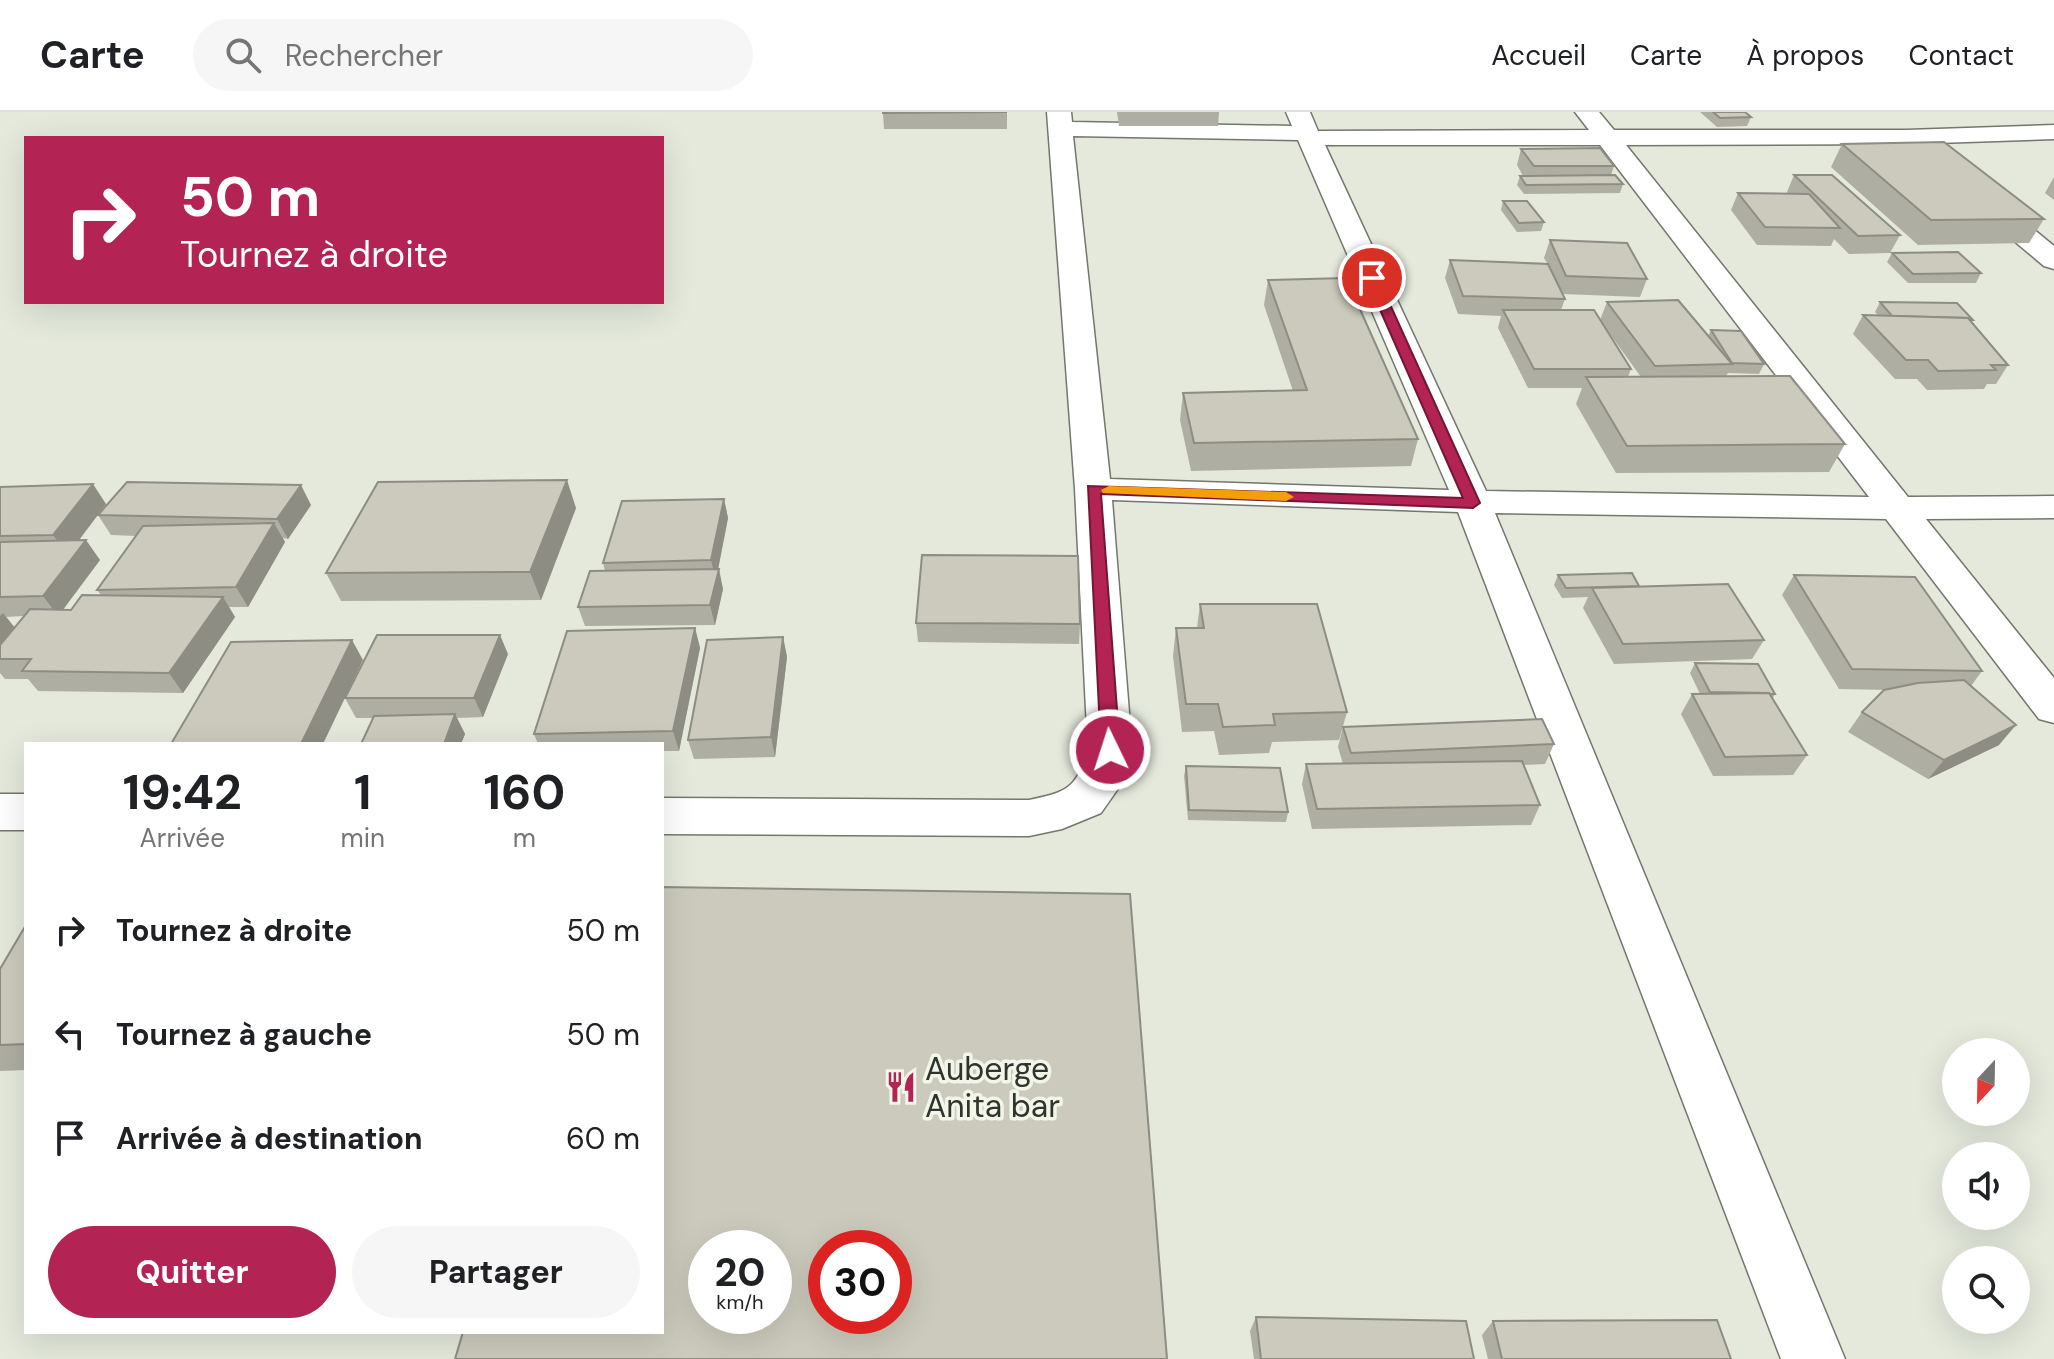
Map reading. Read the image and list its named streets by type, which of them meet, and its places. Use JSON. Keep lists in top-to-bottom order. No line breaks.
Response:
{"places":{"restaurant":["Auberge Anita bar"]},"north":"bottom","page":{"header":"Carte","search":"Rechercher","nav":["Accueil","Carte","À propos","Contact"],"turn":["50 m","Tournez à droite"],"eta":["19:42","Arrivée","1","min","160","m"],"list":[{"name":"Tournez à droite","value":"50 m"},{"name":"Tournez à gauche","value":"50 m"},{"name":"Arrivée à destination","value":"60 m"}],"buttons":["Quitter","Partager"],"speed":"20 km/h","limit":"30"}}
